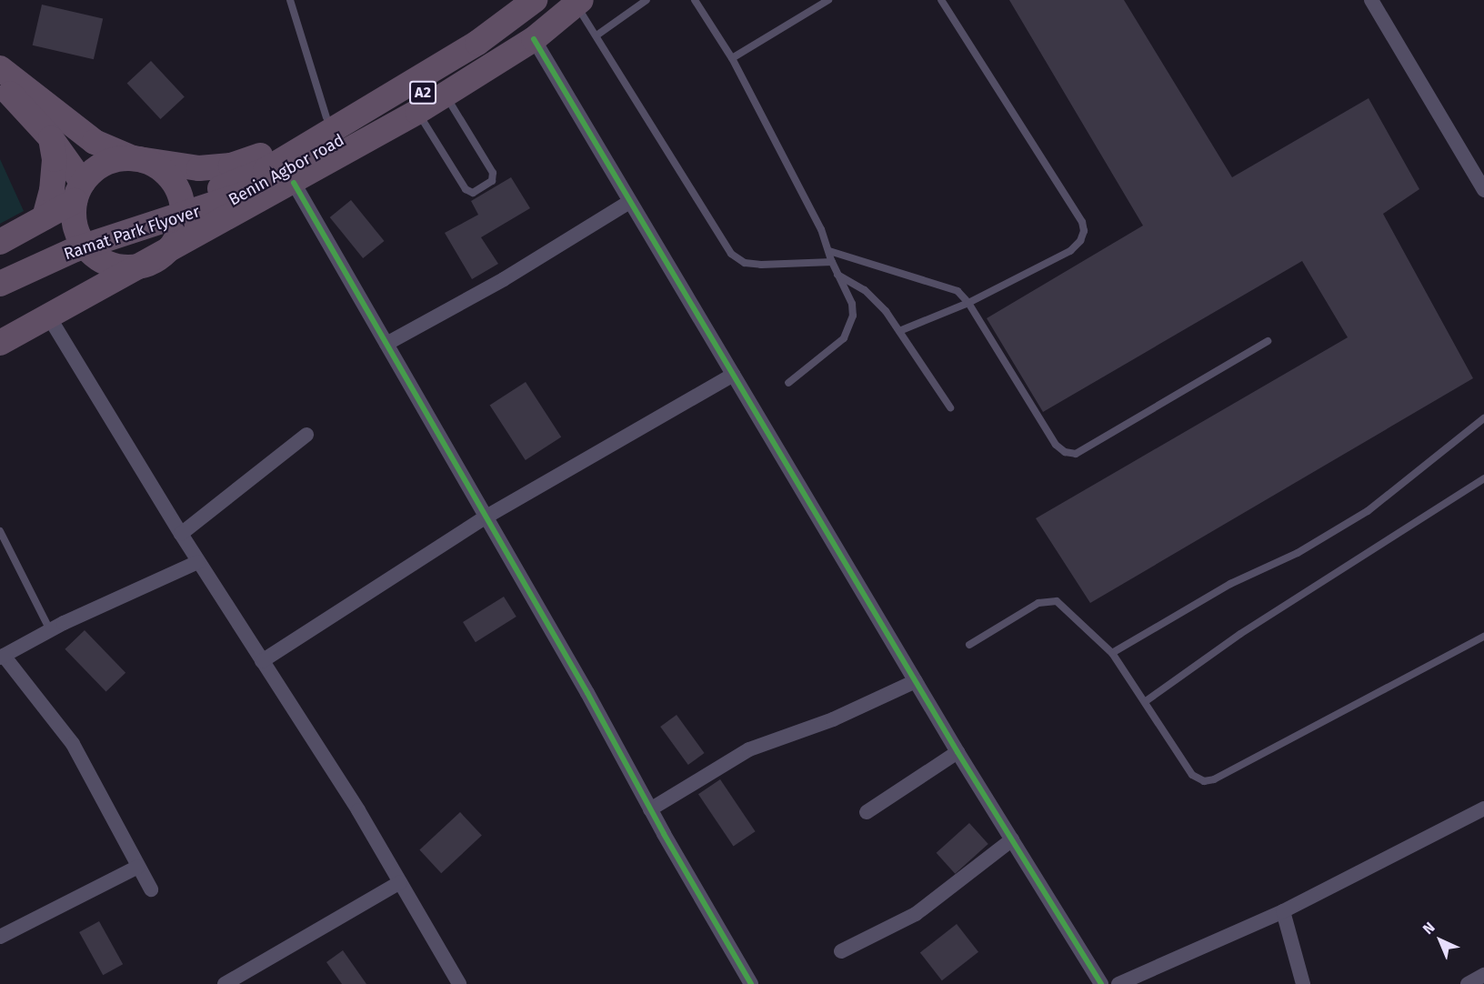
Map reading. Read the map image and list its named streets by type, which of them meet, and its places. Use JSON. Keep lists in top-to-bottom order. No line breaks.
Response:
{"streets":{"highway":["A2","Benin Agbor road","Ramat Park Flyover"]},"crossings":[["Benin Agbor road","Ramat Park Flyover"]],"north":"top left"}
